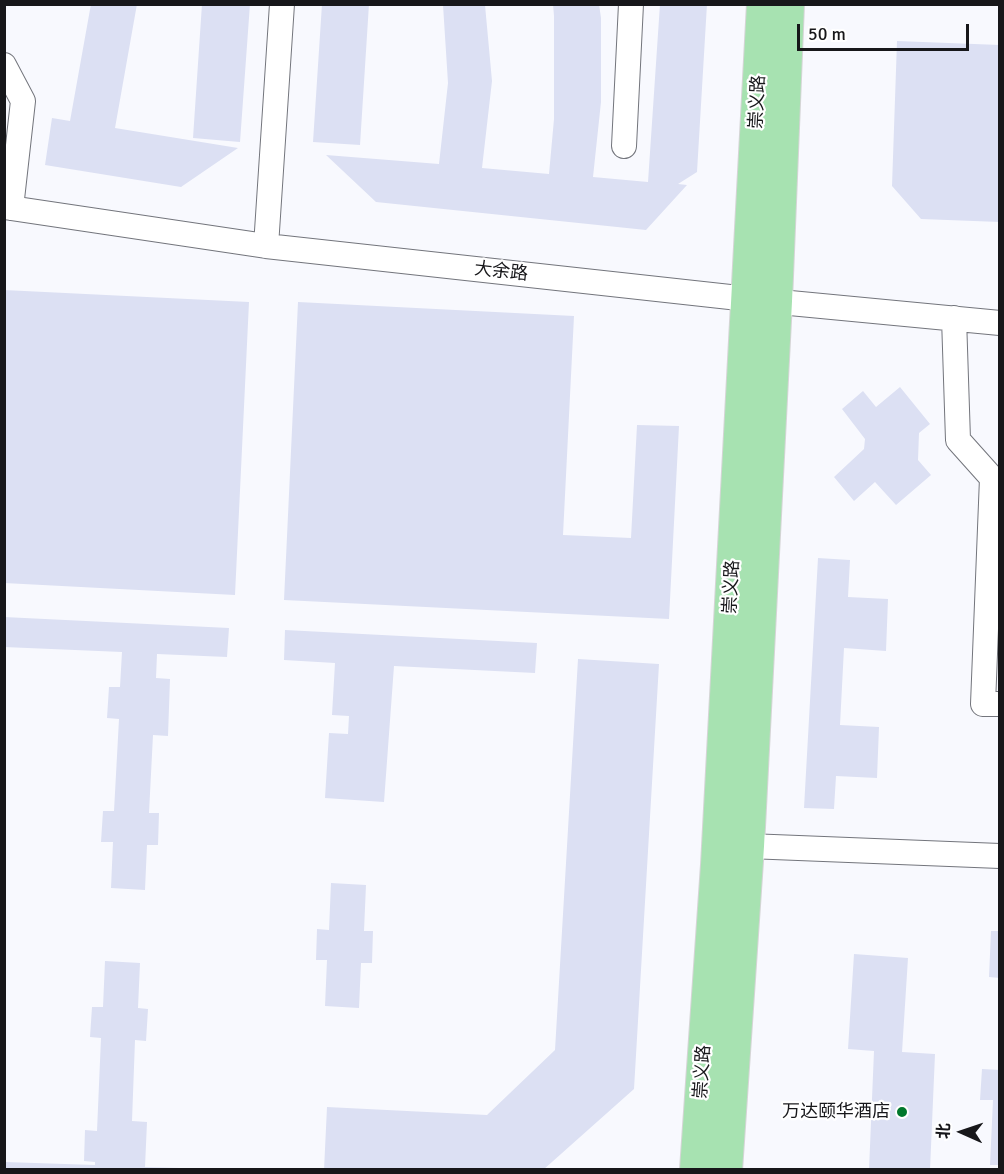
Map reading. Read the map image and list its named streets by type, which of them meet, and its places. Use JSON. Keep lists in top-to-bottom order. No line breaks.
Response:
{"streets":{"main road":["崇义路"],"street":["大余路"]},"crossings":[["崇义路","大余路"]],"places":["万达颐华酒店"],"scale_bar":"50 m","north":"left"}
